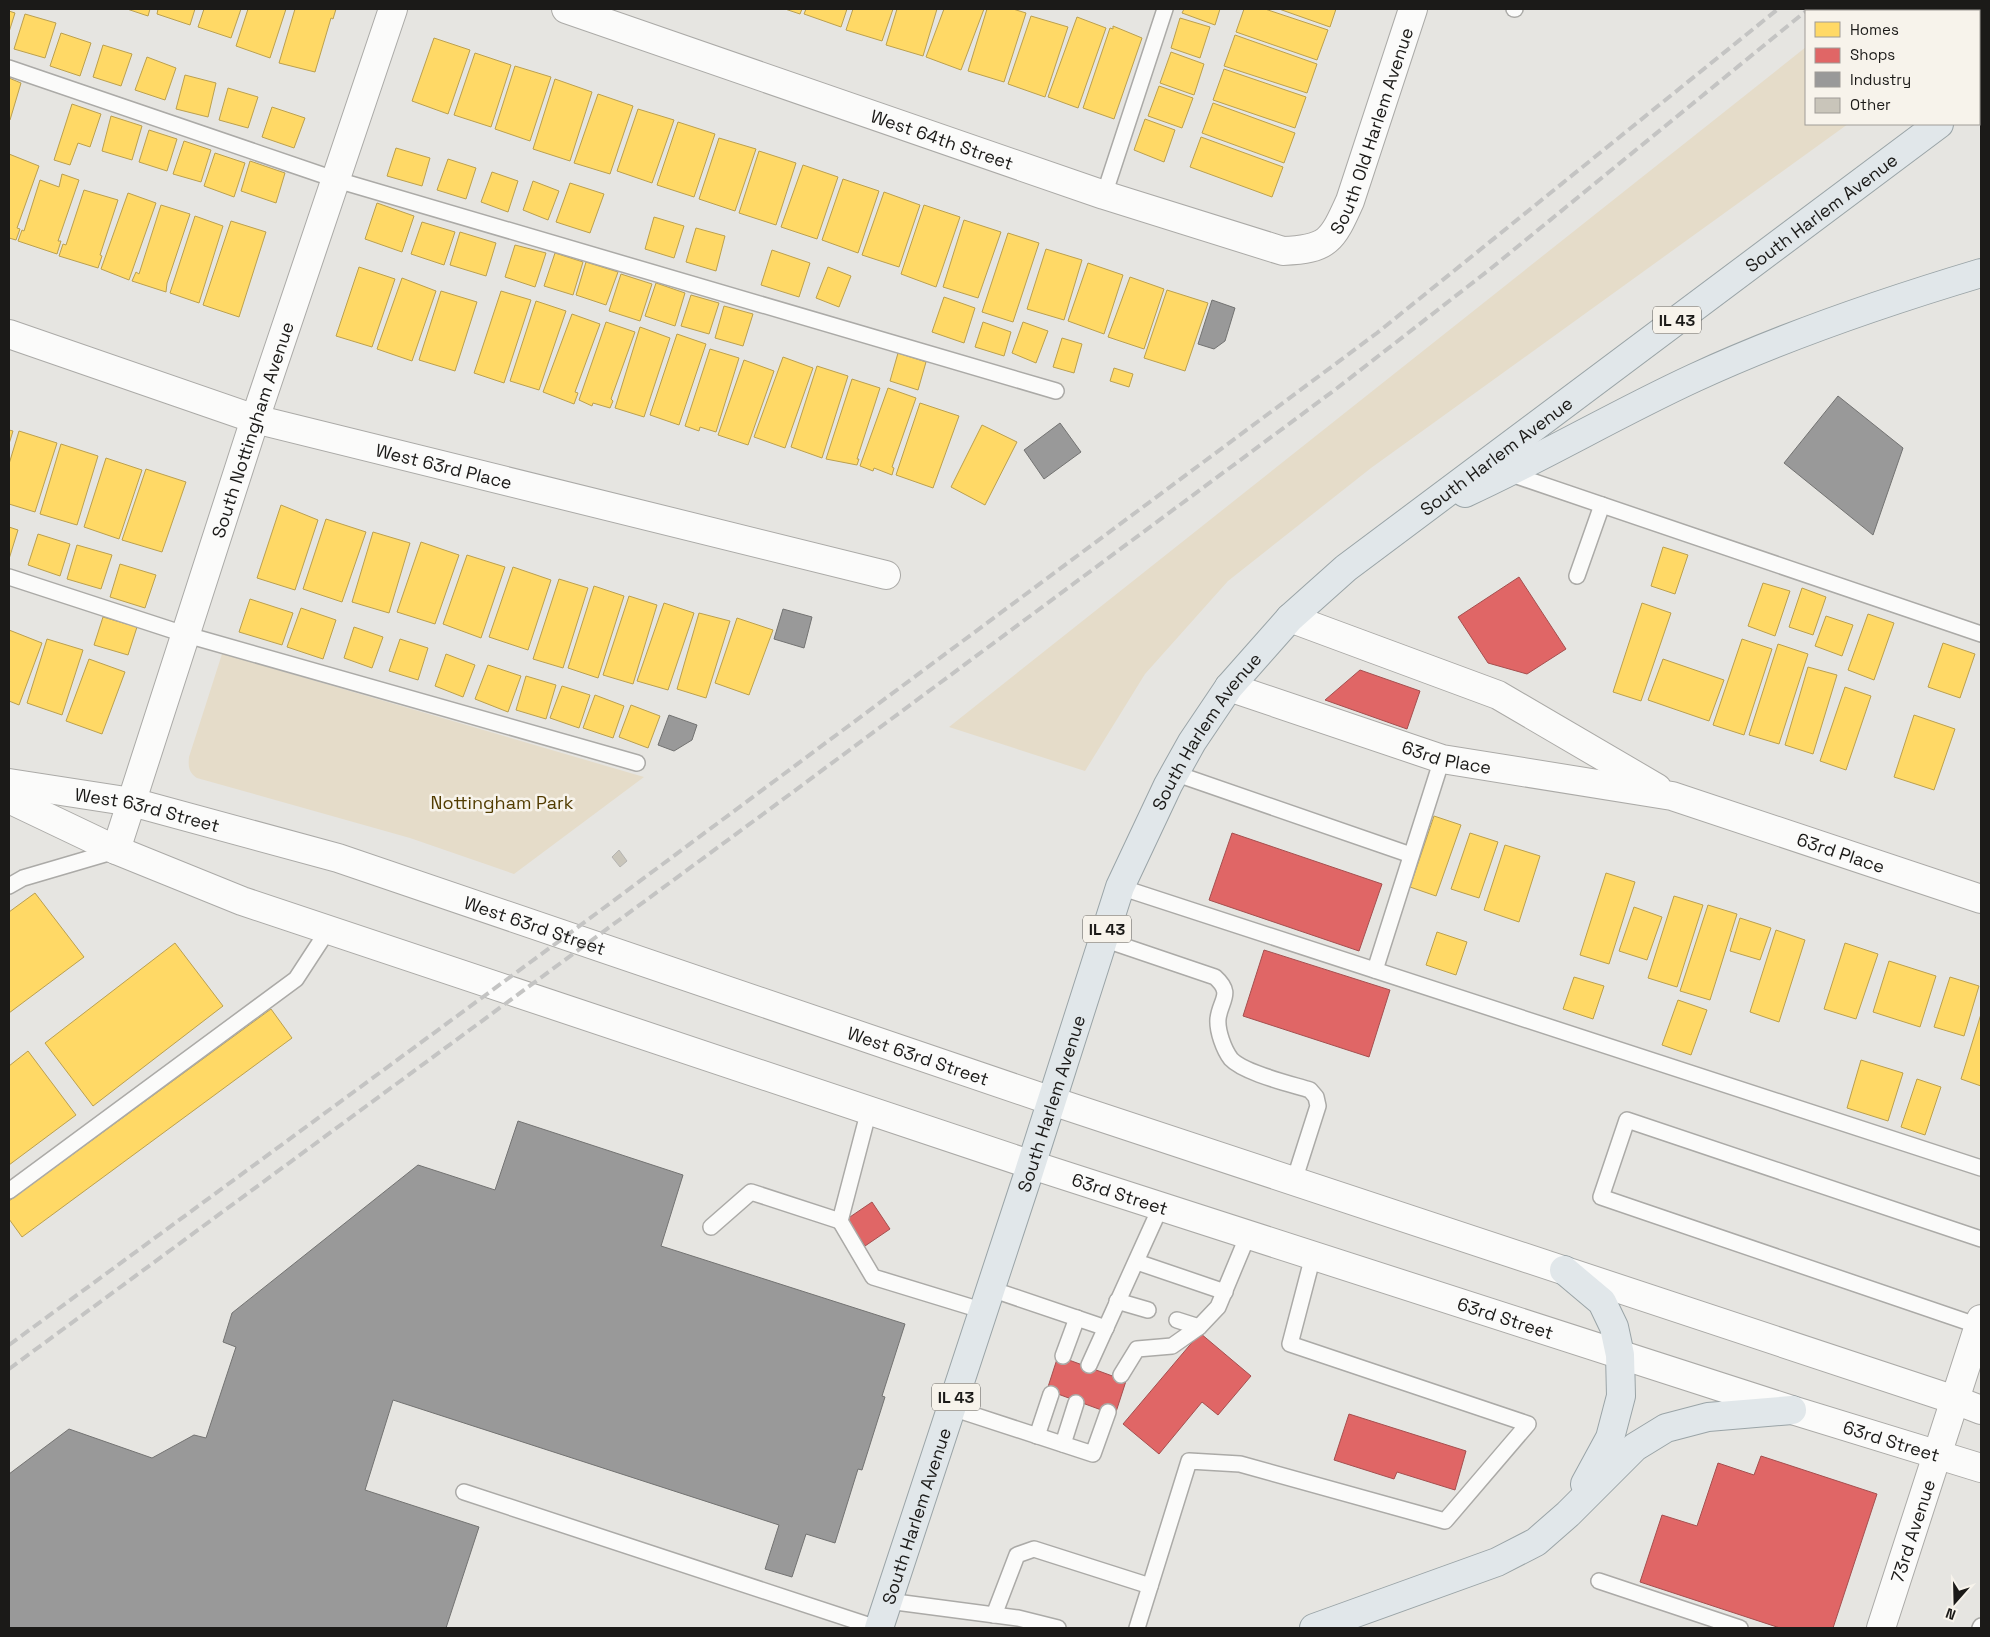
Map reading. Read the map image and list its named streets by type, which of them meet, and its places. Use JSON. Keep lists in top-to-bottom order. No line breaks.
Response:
{"streets":{"main road":["South Harlem Avenue","IL 43"],"street":["South Old Harlem Avenue","West 64th Street","South Nottingham Avenue","West 63rd Place","63rd Place","West 63rd Street","63rd Street","73rd Avenue"]},"crossings":[["South Old Harlem Avenue","West 64th Street"],["South Harlem Avenue","63rd Place"],["South Harlem Avenue","West 63rd Street"],["South Harlem Avenue","63rd Street"],["South Nottingham Avenue","West 63rd Place"],["South Nottingham Avenue","West 63rd Street"],["West 63rd Street","63rd Street"],["63rd Street","73rd Avenue"]],"parks":["Nottingham Park"],"legend":["Homes","Shops","Industry","Other"],"north":"bottom"}
